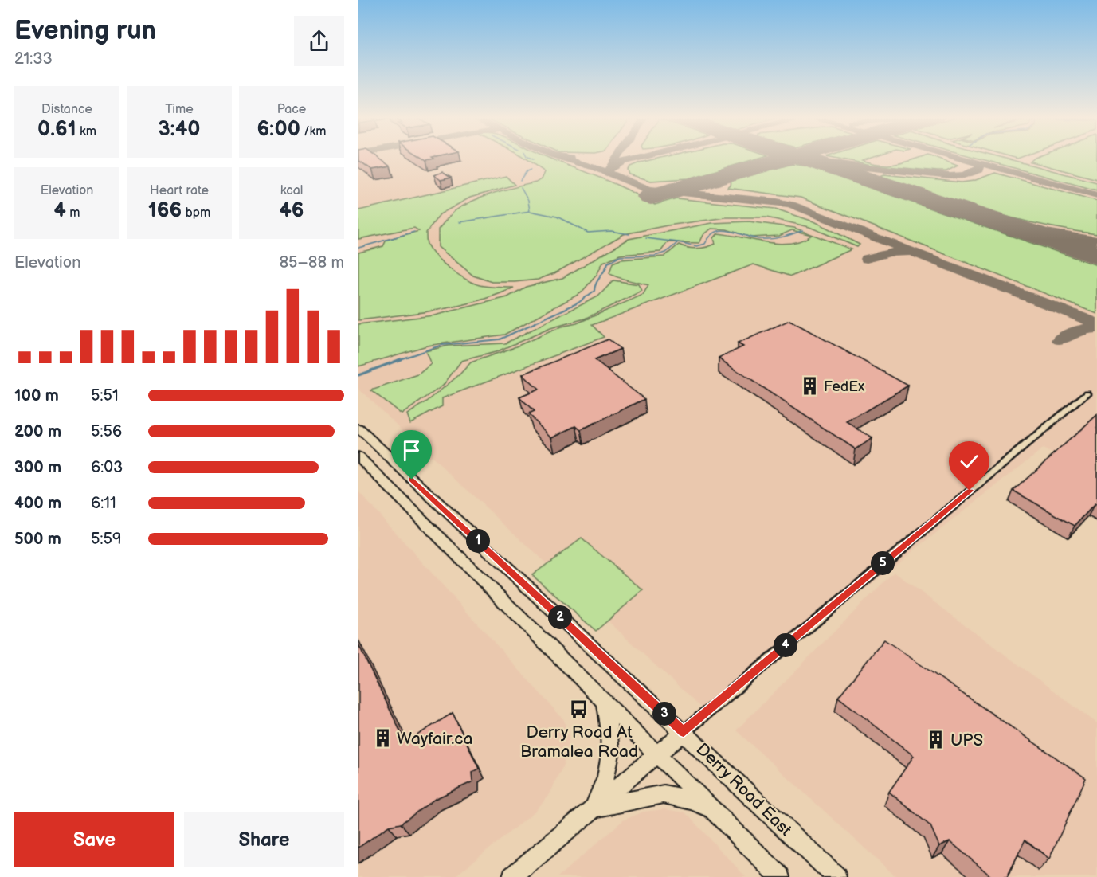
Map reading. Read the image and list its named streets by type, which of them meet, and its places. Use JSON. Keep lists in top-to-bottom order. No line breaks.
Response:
{"streets":{"main road":["Derry Road East"]},"places":{"building":["FedEx","Wayfair.ca","UPS"],"bus stop":["Derry Road At Bramalea Road"]},"page":{"heading":["Evening run","21:33"],"stats":[["Distance","0.61 km"],["Time","3:40"],["Pace","6:00 /km"],["Elevation","4 m"],["Heart rate","166 bpm"],["kcal","46"]],"chart":["Elevation","85–88 m"],"list":[{"name":"100 m","note":"5:51"},{"name":"200 m","note":"5:56"},{"name":"300 m","note":"6:03"},{"name":"400 m","note":"6:11"},{"name":"500 m","note":"5:59"}],"pins":["1","5","2","4","3"],"buttons":["Save","Share"]}}
